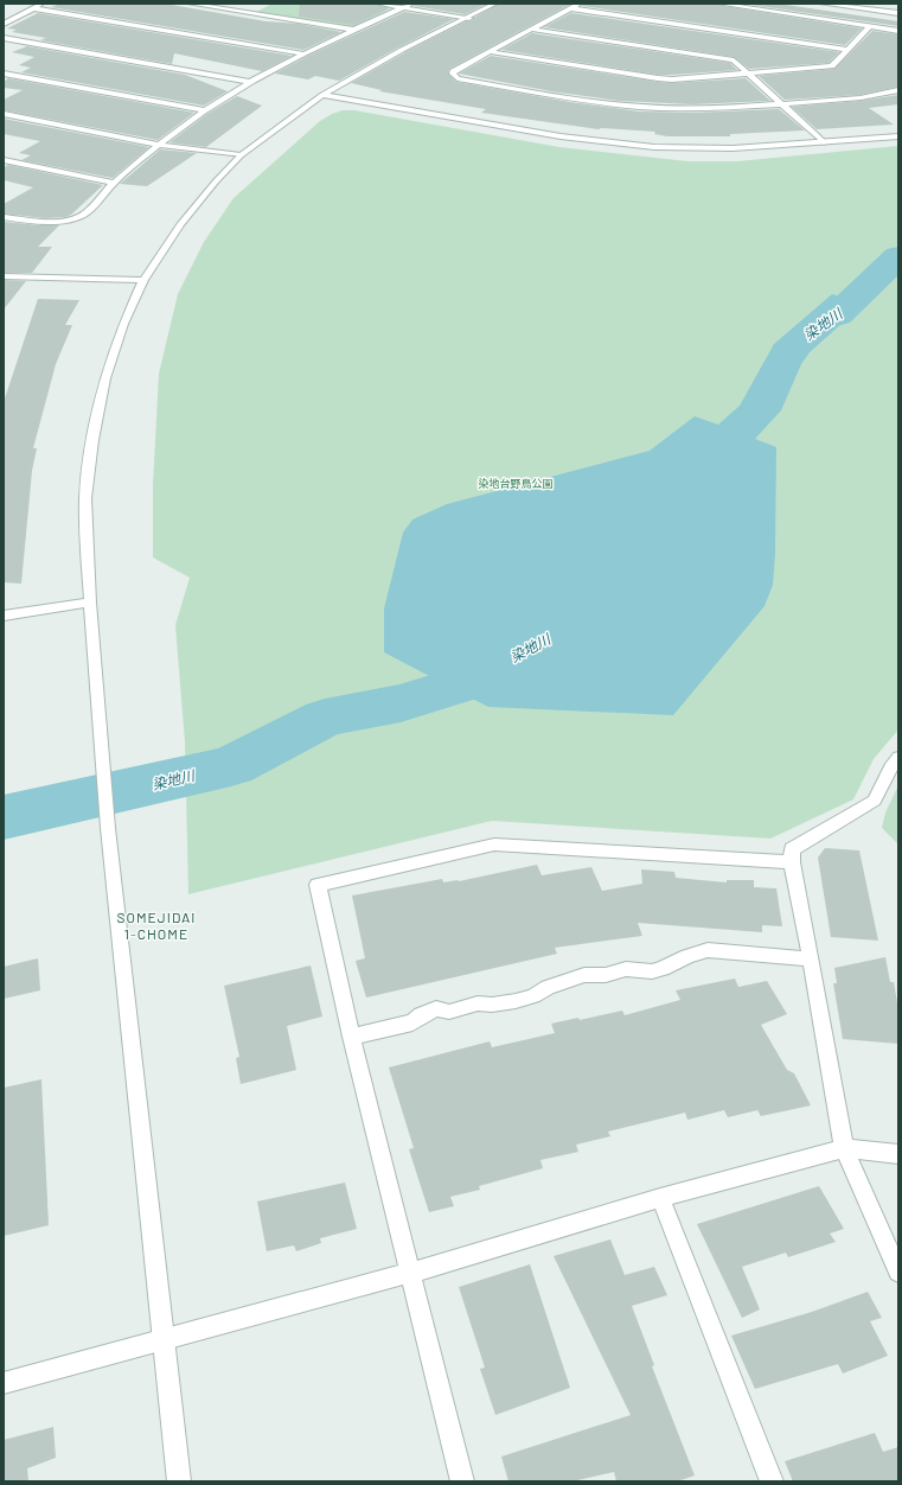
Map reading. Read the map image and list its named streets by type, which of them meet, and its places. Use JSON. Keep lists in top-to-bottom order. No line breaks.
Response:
{"districts":["SOMEJIDAI 1-CHOME"],"water":["染地川"],"parks":["染地台野鳥公園"]}
